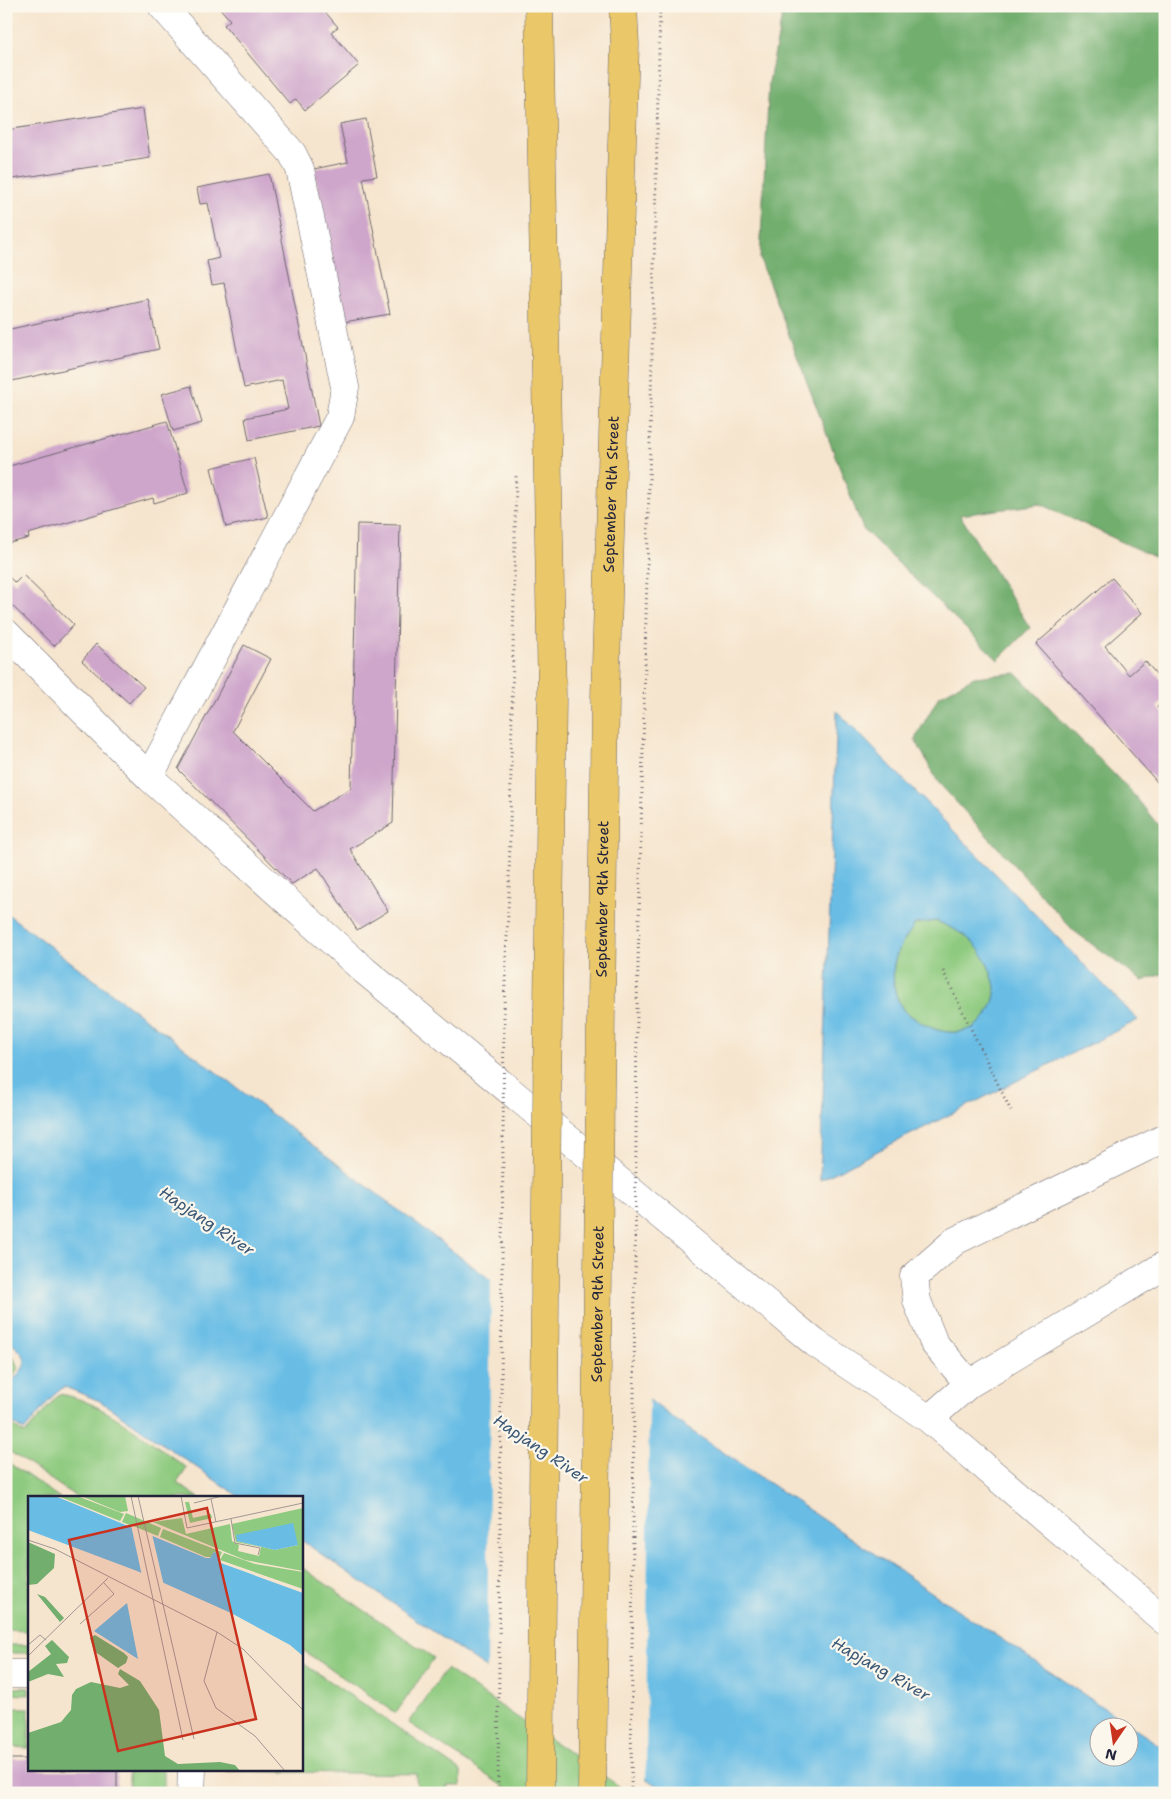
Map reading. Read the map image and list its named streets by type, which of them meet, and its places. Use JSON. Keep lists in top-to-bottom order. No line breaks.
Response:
{"streets":{"highway":["September 9th Street"]},"water":["Hapjang River"],"north":"bottom"}
